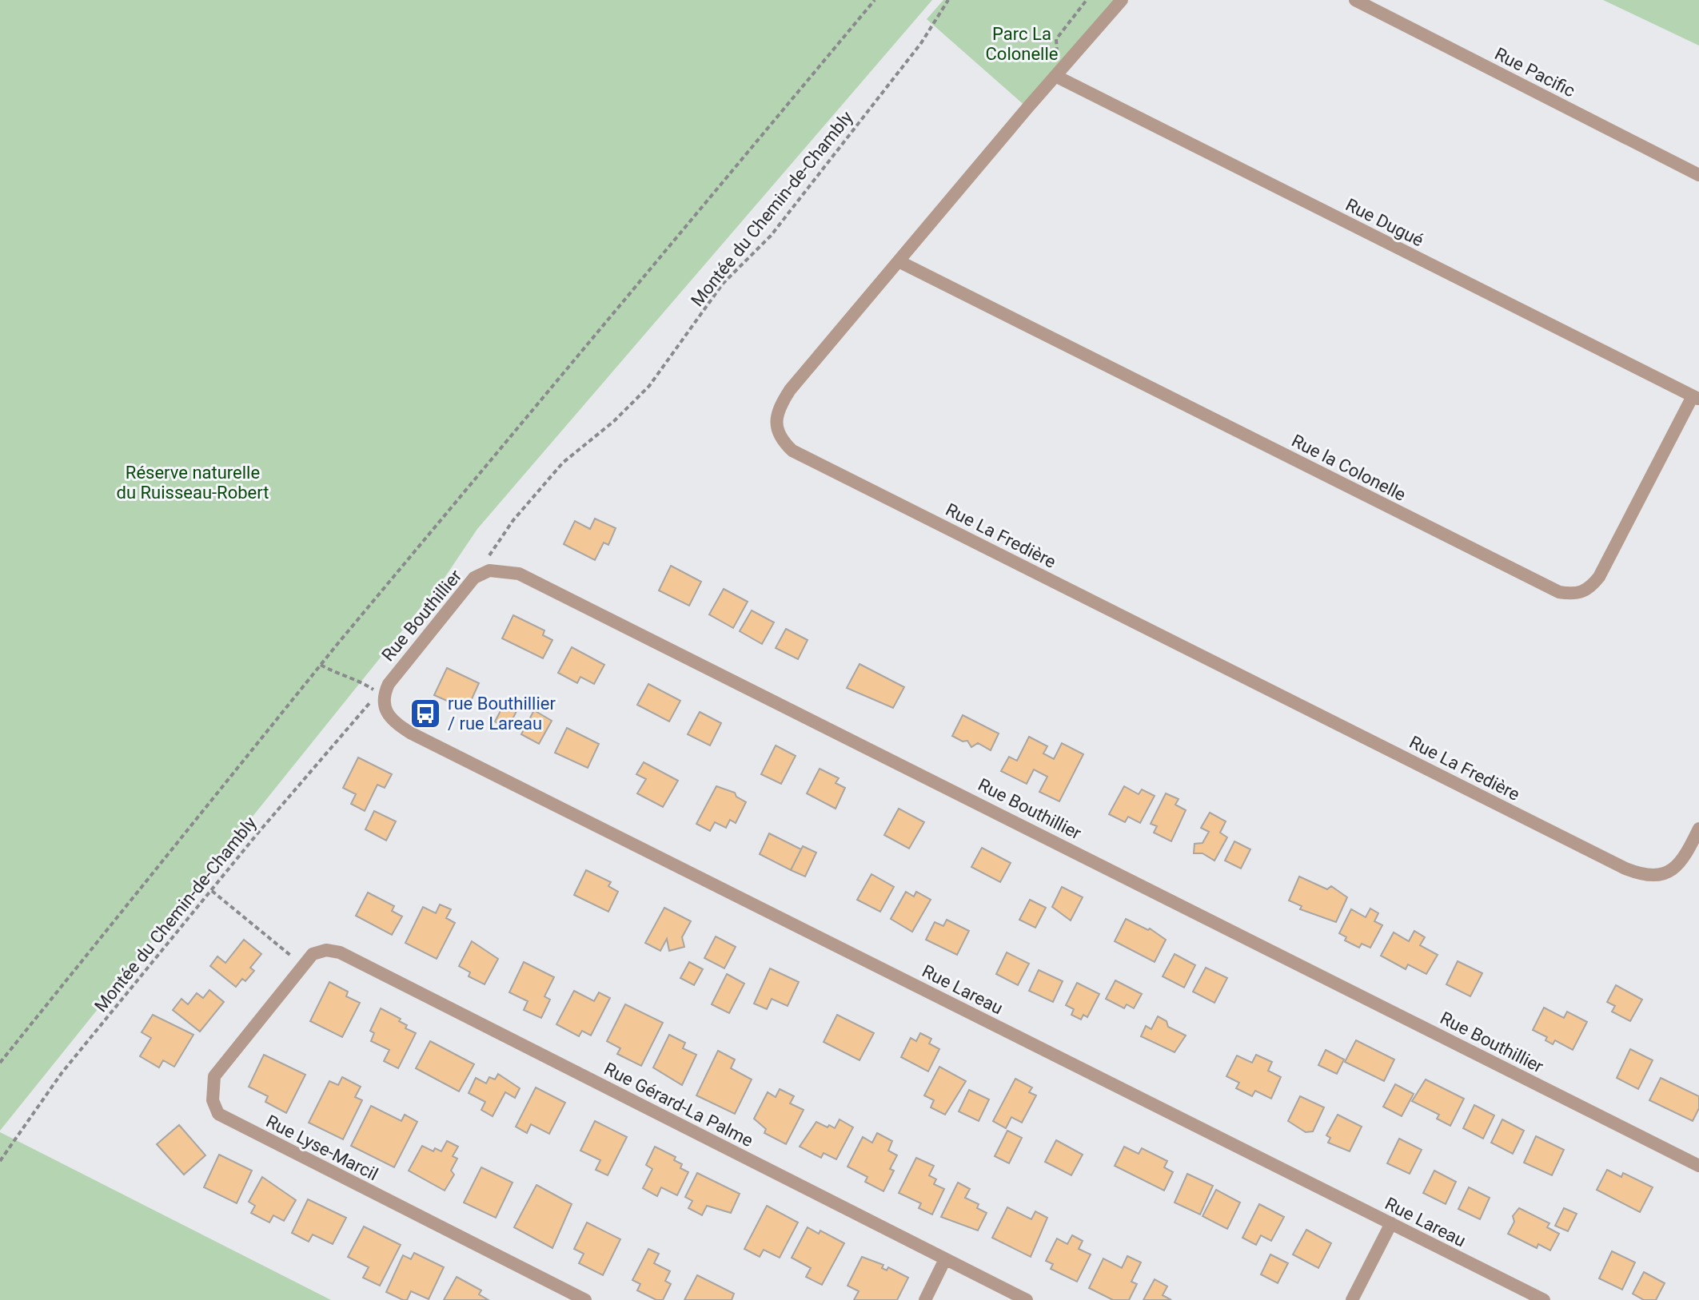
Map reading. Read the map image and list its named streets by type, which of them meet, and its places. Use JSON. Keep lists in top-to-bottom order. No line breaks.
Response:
{"streets":{"street":["Rue Pacific","Rue Dugué","Rue la Colonelle","Rue La Fredière","Rue Bouthillier","Rue Lareau","Rue Gérard-La Palme","Rue Lyse-Marcil"],"path":["Montée du Chemin-de-Chambly"]},"crossings":[["Montée du Chemin-de-Chambly","Rue Bouthillier"],["Montée du Chemin-de-Chambly","Rue Lareau"],["Rue Dugué","Rue la Colonelle"],["Rue Dugué","Rue La Fredière"],["Rue la Colonelle","Rue La Fredière"],["Rue Bouthillier","Rue Lareau"],["Rue Gérard-La Palme","Rue Lyse-Marcil"]],"parks":["Parc La Colonelle","Réserve naturelle du Ruisseau-Robert"],"places":{"bus stop":["rue Bouthillier / rue Lareau"]}}
